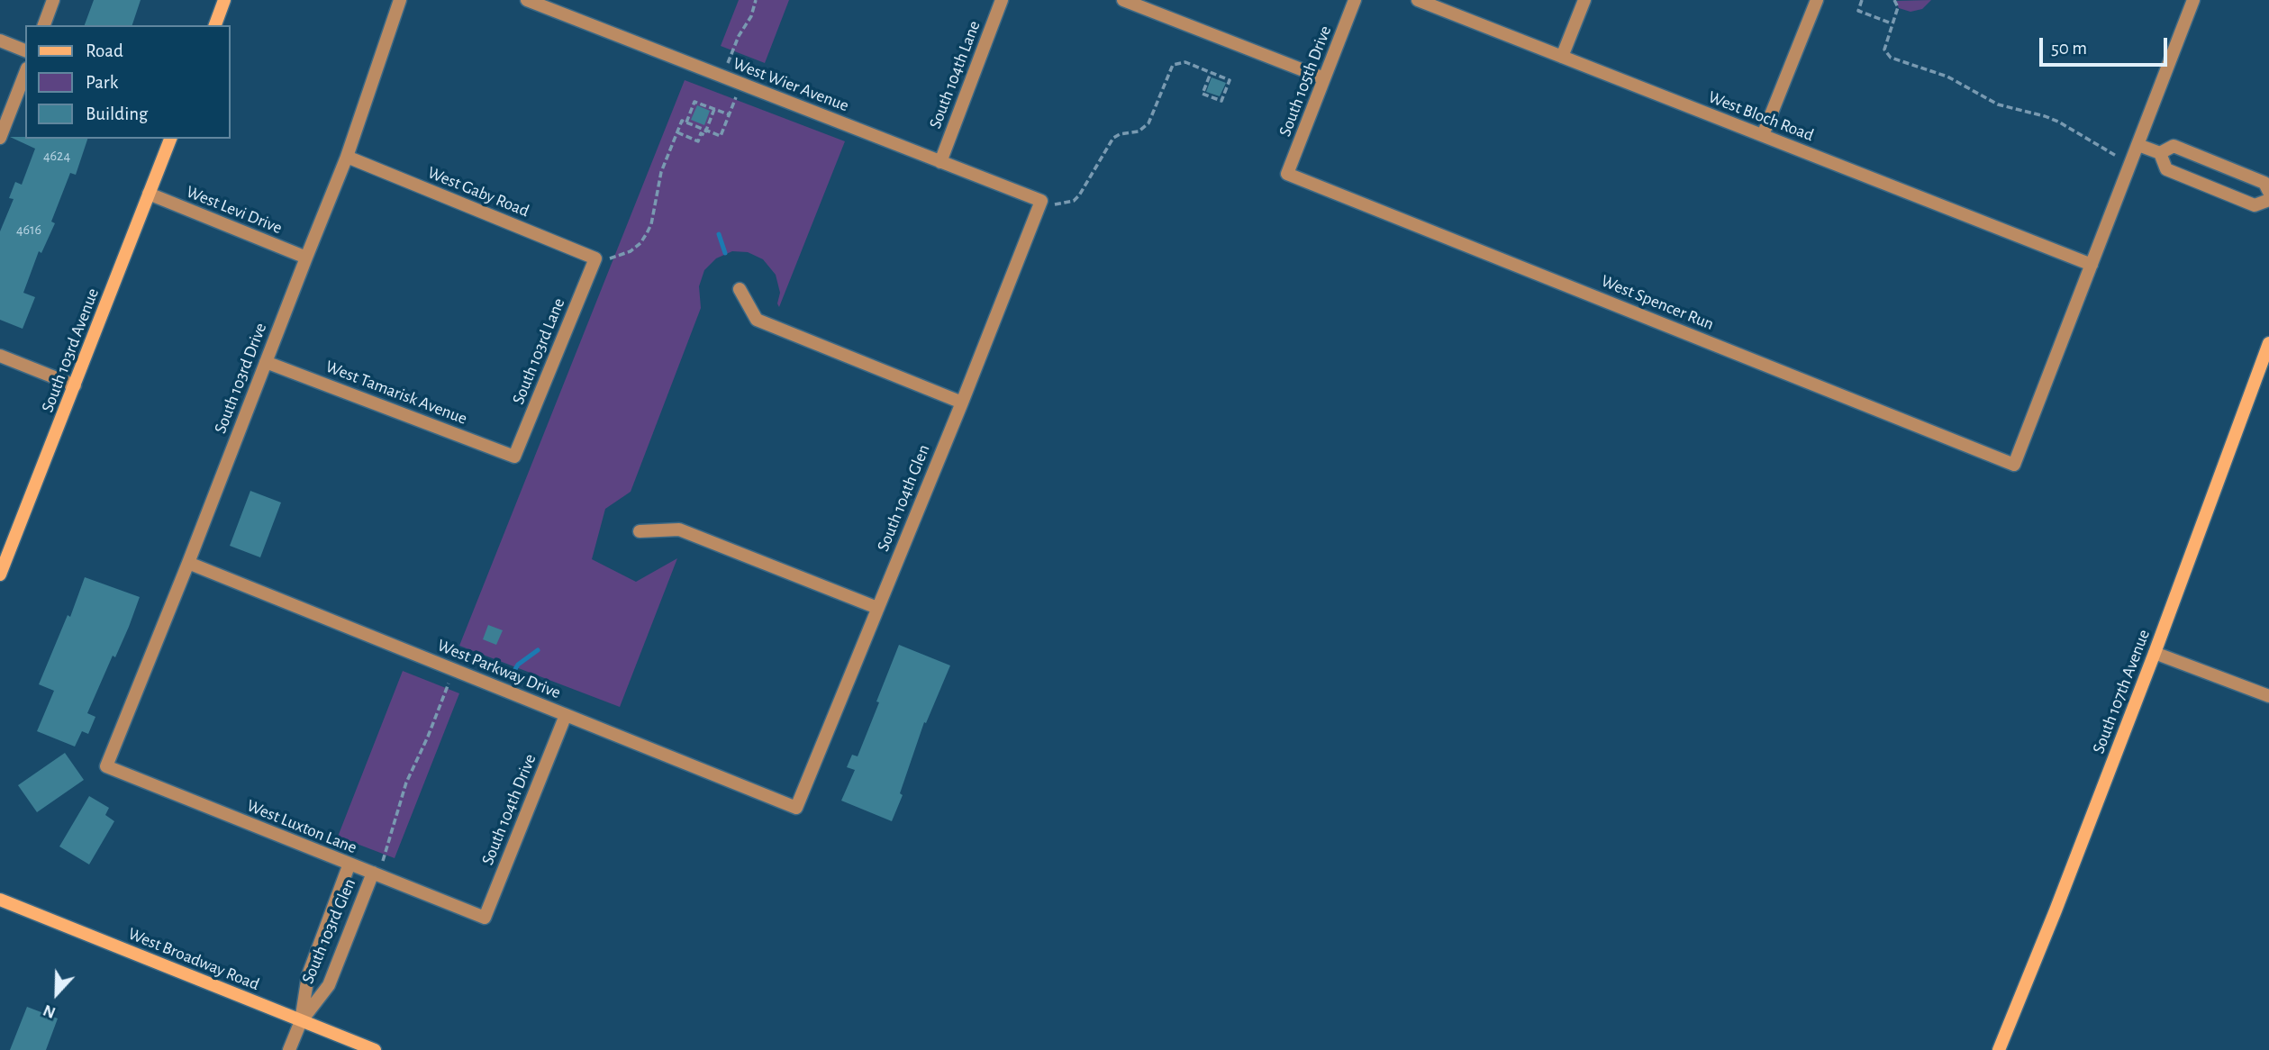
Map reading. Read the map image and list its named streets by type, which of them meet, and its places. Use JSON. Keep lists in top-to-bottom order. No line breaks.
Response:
{"streets":{"main road":["South 103rd Avenue","South 107th Avenue","West Broadway Road"],"street":["South 104th Lane","South 105th Drive","West Wier Avenue","West Bloch Road","West Gaby Road","West Levi Drive","West Spencer Run","South 103rd Lane","South 103rd Drive","West Tamarisk Avenue","South 104th Glen","West Parkway Drive","South 104th Drive","West Luxton Lane","South 103rd Glen"]},"crossings":[["South 104th Lane","West Wier Avenue"],["South 105th Drive","West Spencer Run"],["West Wier Avenue","South 104th Glen"],["West Bloch Road","West Spencer Run"],["West Gaby Road","South 103rd Lane"],["West Gaby Road","South 103rd Drive"],["West Levi Drive","South 103rd Avenue"],["West Levi Drive","South 103rd Drive"],["South 103rd Lane","West Tamarisk Avenue"],["South 103rd Drive","West Tamarisk Avenue"],["South 103rd Drive","West Parkway Drive"],["South 103rd Drive","West Luxton Lane"],["South 104th Glen","West Parkway Drive"],["West Parkway Drive","South 104th Drive"],["South 104th Drive","West Luxton Lane"],["West Luxton Lane","South 103rd Glen"],["South 103rd Glen","West Broadway Road"]],"house_numbers":["4624","4616"],"legend":["Road","Park","Building"],"scale_bar":"50 m","north":"bottom"}
